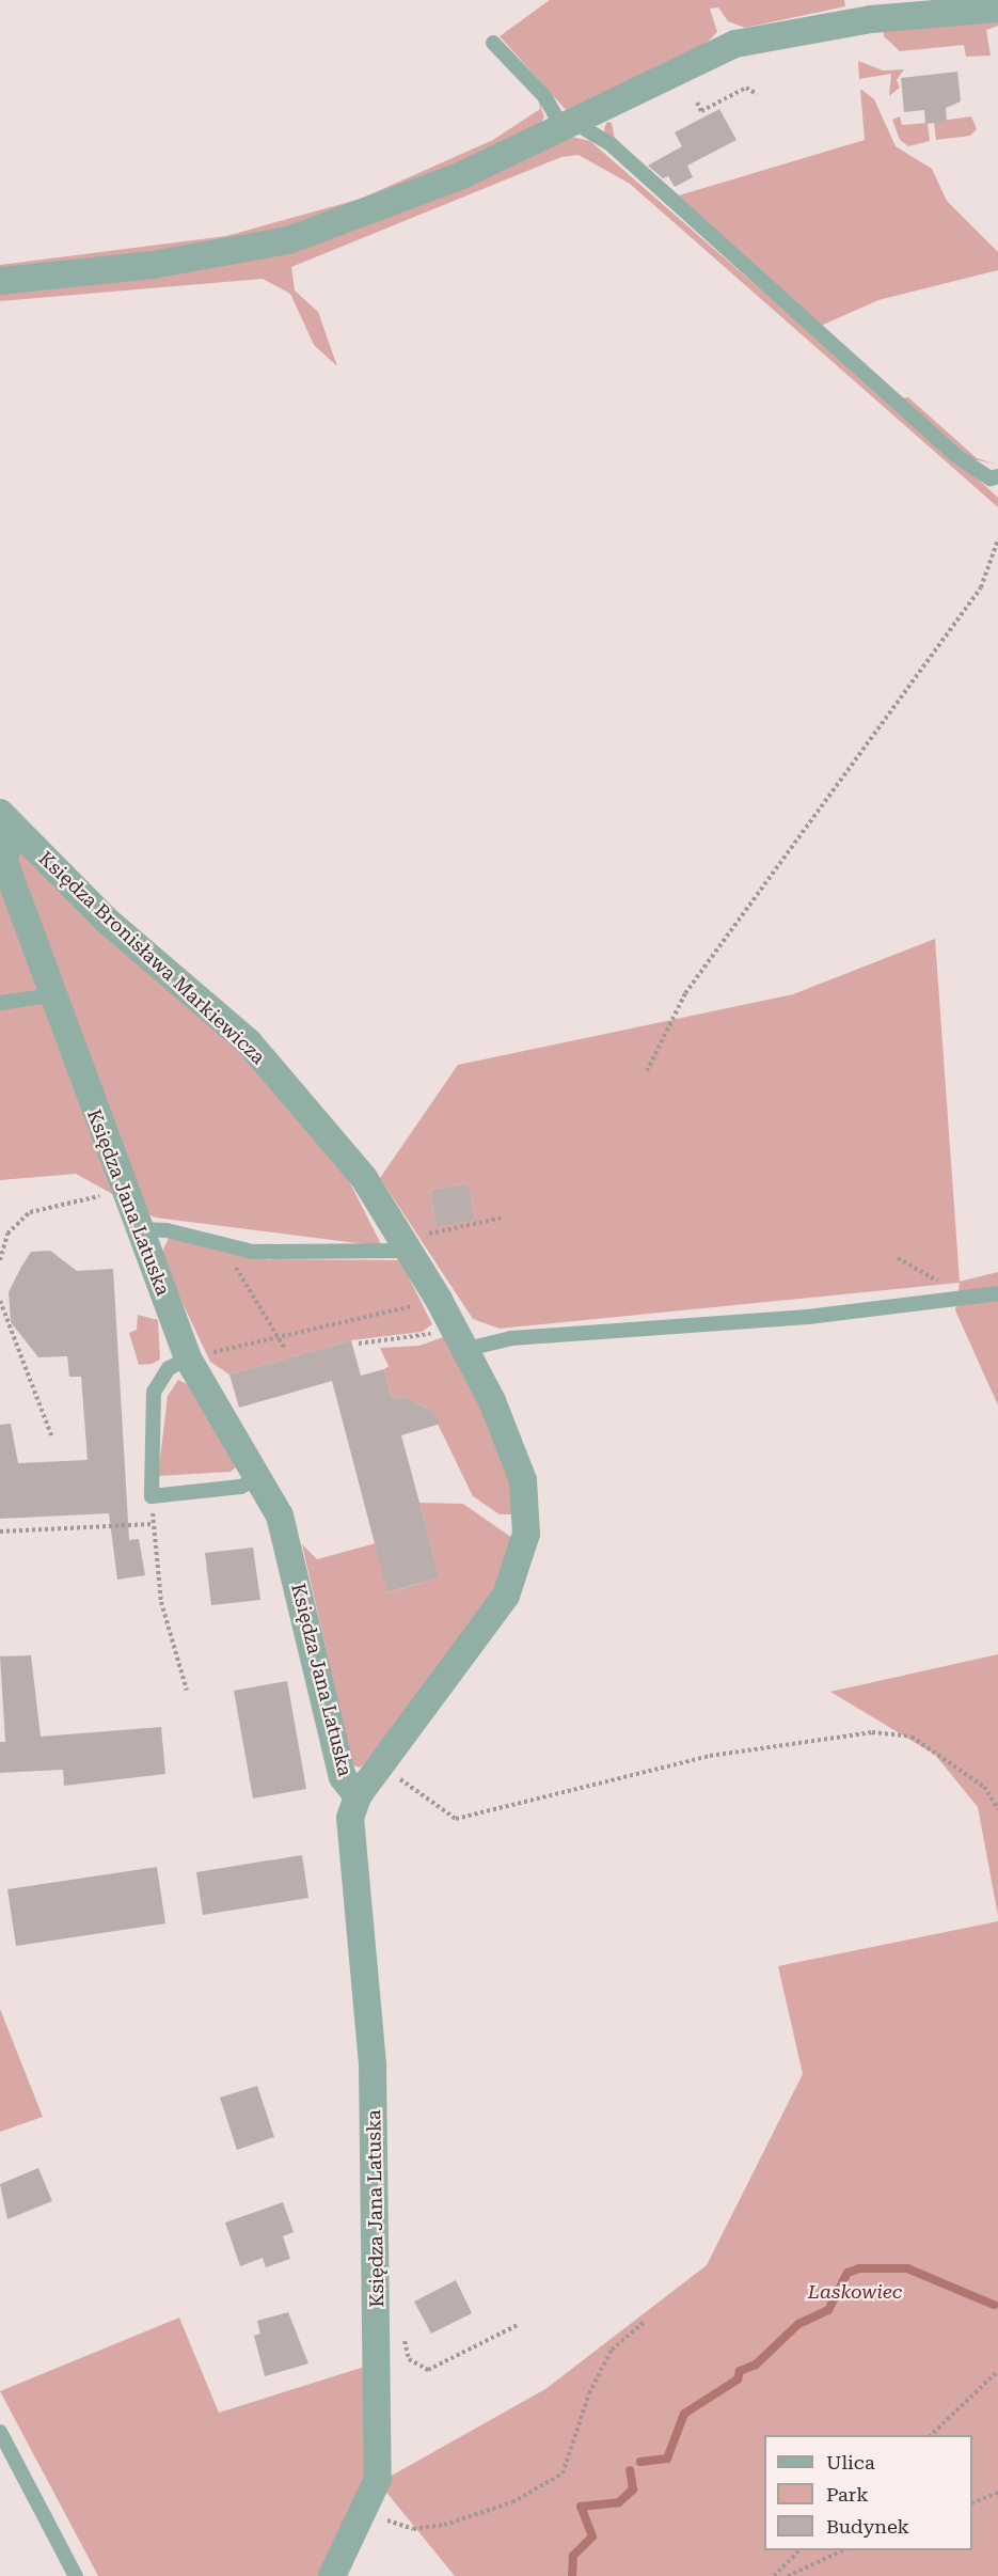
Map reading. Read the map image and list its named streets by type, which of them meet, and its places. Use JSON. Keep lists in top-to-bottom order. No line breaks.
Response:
{"streets":{"street":["Księdza Bronisława Markiewicza","Księdza Jana Latuska"]},"crossings":[["Księdza Bronisława Markiewicza","Księdza Jana Latuska"]],"parks":["Laskowiec"],"legend":["Ulica","Park","Budynek"]}
